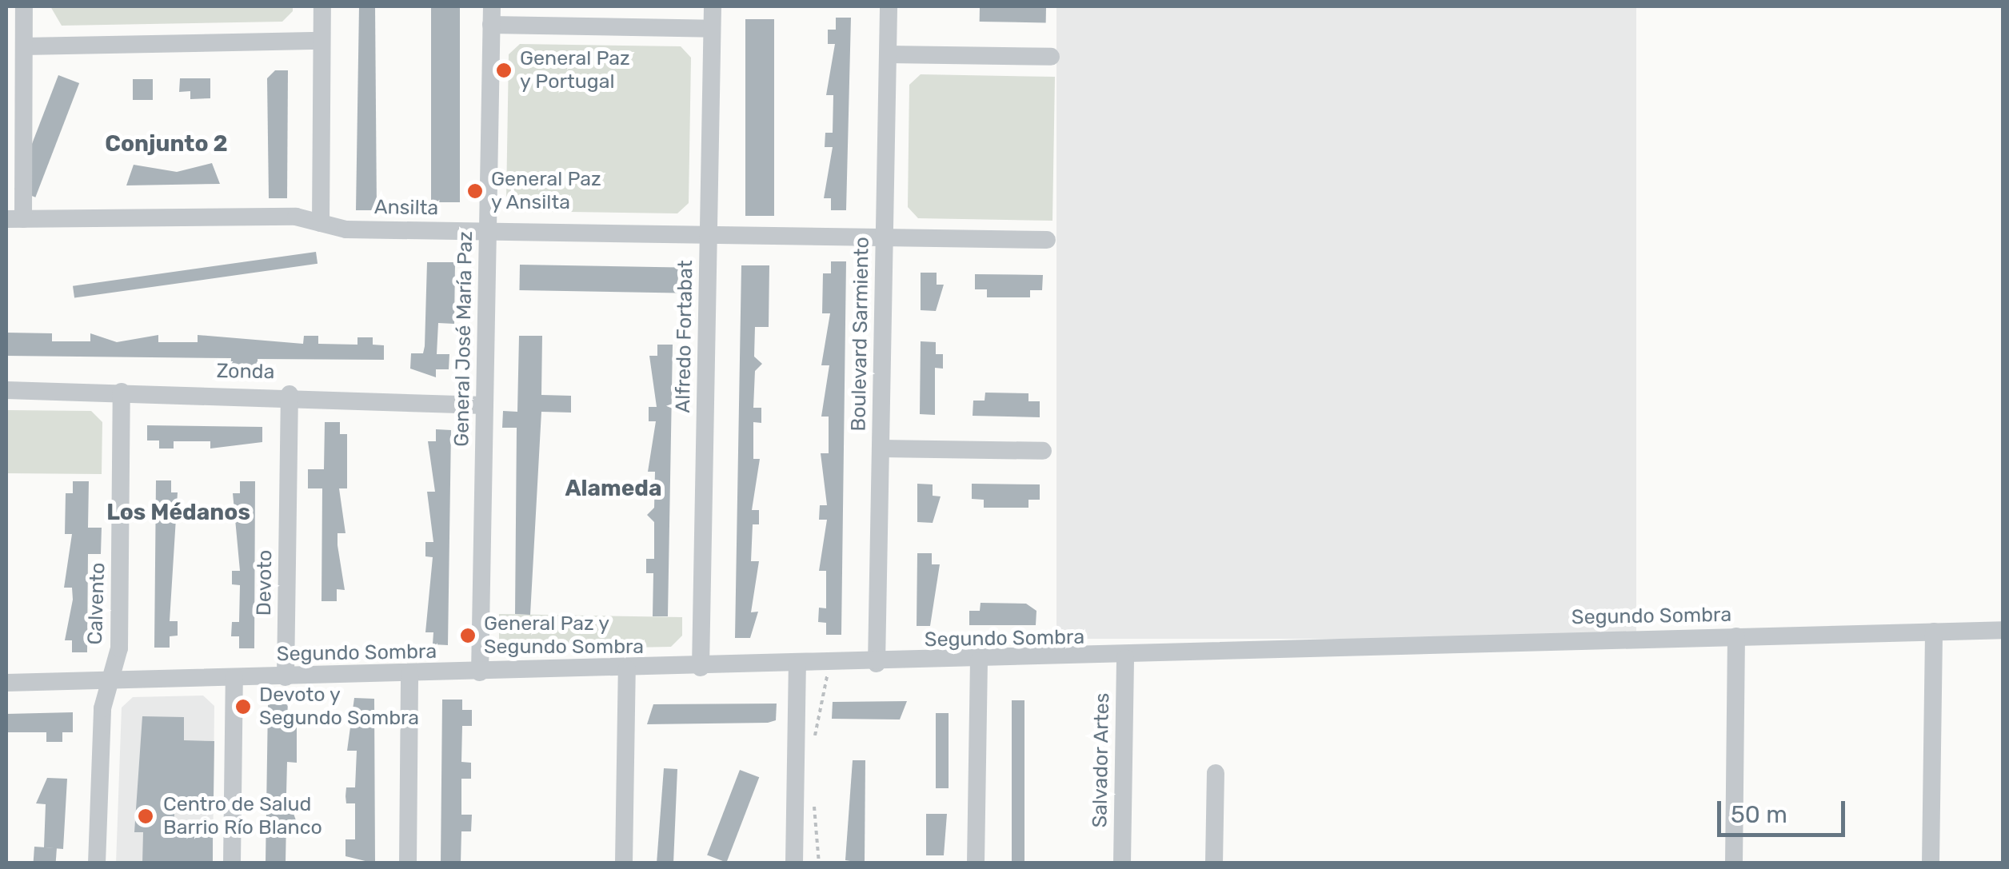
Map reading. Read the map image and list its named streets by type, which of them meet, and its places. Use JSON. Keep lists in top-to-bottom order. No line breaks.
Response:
{"streets":{"street":["Ansilta","Boulevard Sarmiento","Alfredo Fortabat","General José María Paz","Zonda","Devoto","Calvento","Segundo Sombra","Salvador Artes"]},"crossings":[["Ansilta","Boulevard Sarmiento"],["Ansilta","Alfredo Fortabat"],["Ansilta","General José María Paz"],["Boulevard Sarmiento","Segundo Sombra"],["Alfredo Fortabat","Segundo Sombra"],["General José María Paz","Zonda"],["General José María Paz","Segundo Sombra"],["Zonda","Devoto"],["Zonda","Calvento"],["Devoto","Segundo Sombra"],["Calvento","Segundo Sombra"],["Segundo Sombra","Salvador Artes"]],"districts":["Conjunto 2","Alameda","Los Médanos"],"places":["General Paz y Portugal","General Paz y Ansilta","General Paz y Segundo Sombra","Devoto y Segundo Sombra","Centro de Salud Barrio Río Blanco"],"scale_bar":"50 m"}
